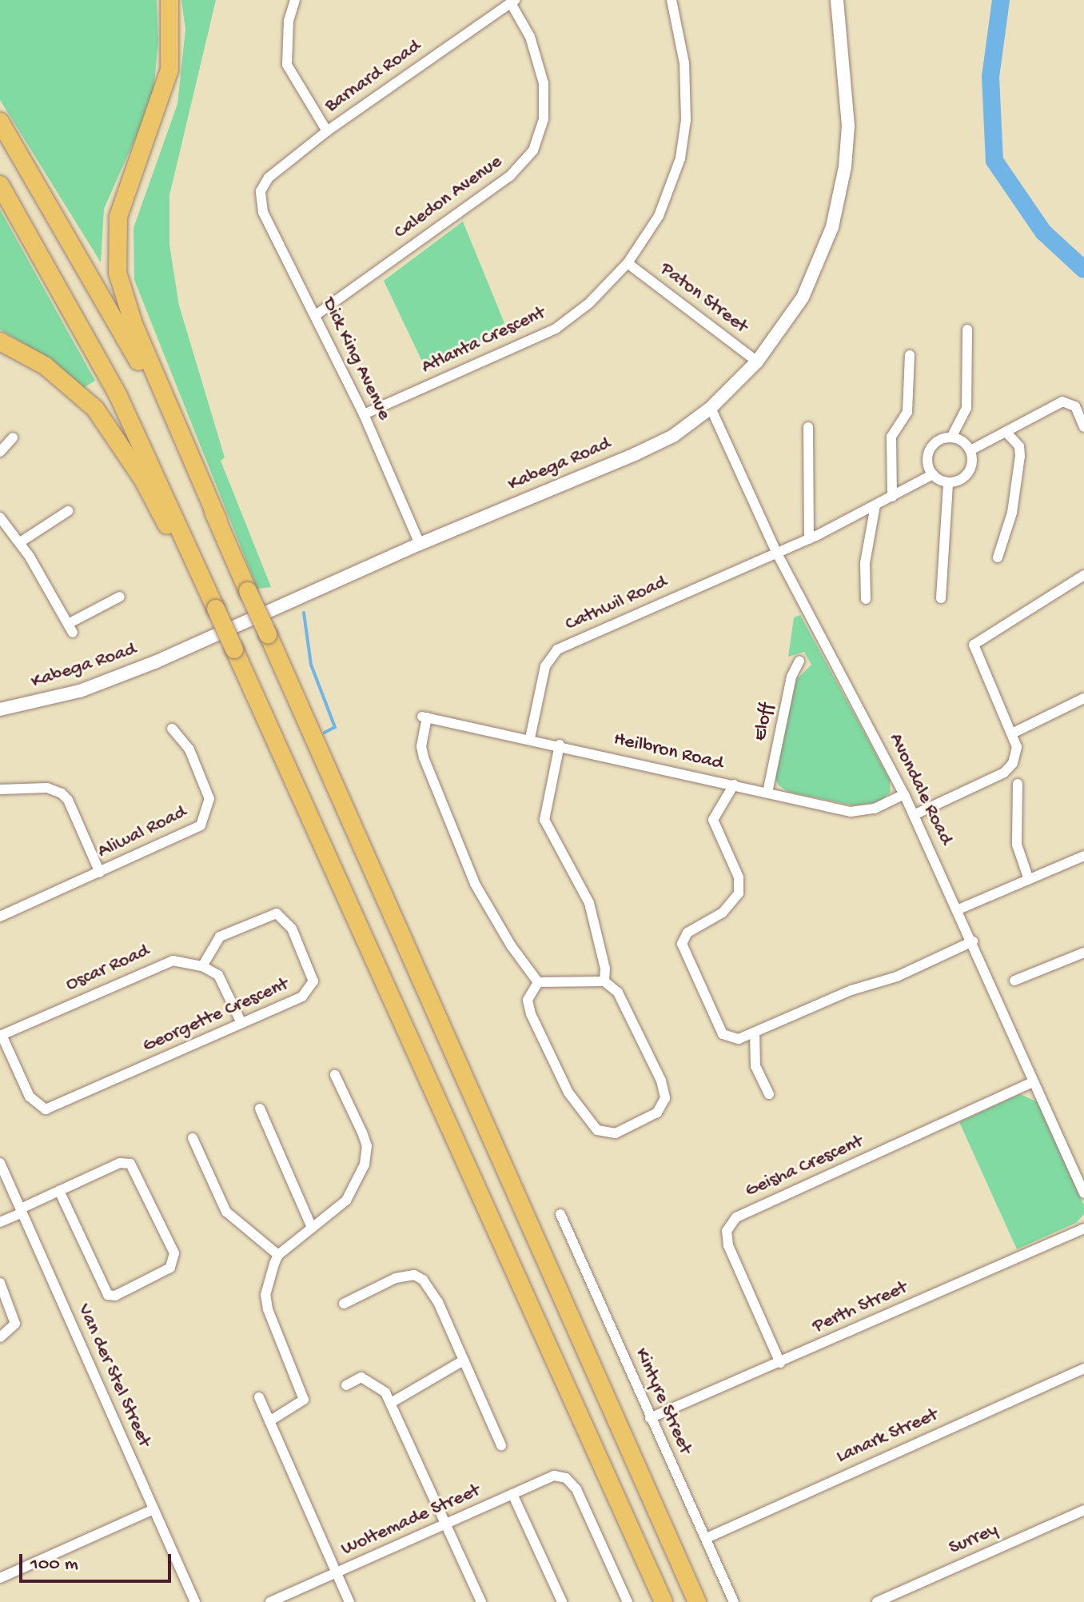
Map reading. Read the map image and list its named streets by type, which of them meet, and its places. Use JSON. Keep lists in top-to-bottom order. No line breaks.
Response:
{"streets":{"street":["Barnard Road","Caledon Avenue","Paton Street","Atlanta Crescent","Dick King Avenue","Kabega Road","Cathwil Road","Eloff","Heilbron Road","Avondale Road","Aliwal Road","Oscar Road","Georgette Crescent","Geisha Crescent","Perth Street","Van der Stel Street","Kintyre Street","Lanark Street","Woltemade Street","Surrey"]},"crossings":[["Barnard Road","Caledon Avenue"],["Barnard Road","Dick King Avenue"],["Caledon Avenue","Dick King Avenue"],["Paton Street","Atlanta Crescent"],["Paton Street","Kabega Road"],["Atlanta Crescent","Dick King Avenue"],["Dick King Avenue","Kabega Road"],["Kabega Road","Avondale Road"],["Cathwil Road","Heilbron Road"],["Cathwil Road","Avondale Road"],["Eloff","Heilbron Road"],["Heilbron Road","Avondale Road"],["Avondale Road","Geisha Crescent"],["Oscar Road","Georgette Crescent"],["Geisha Crescent","Perth Street"],["Perth Street","Kintyre Street"],["Kintyre Street","Lanark Street"]],"scale_bar":"100 m"}
